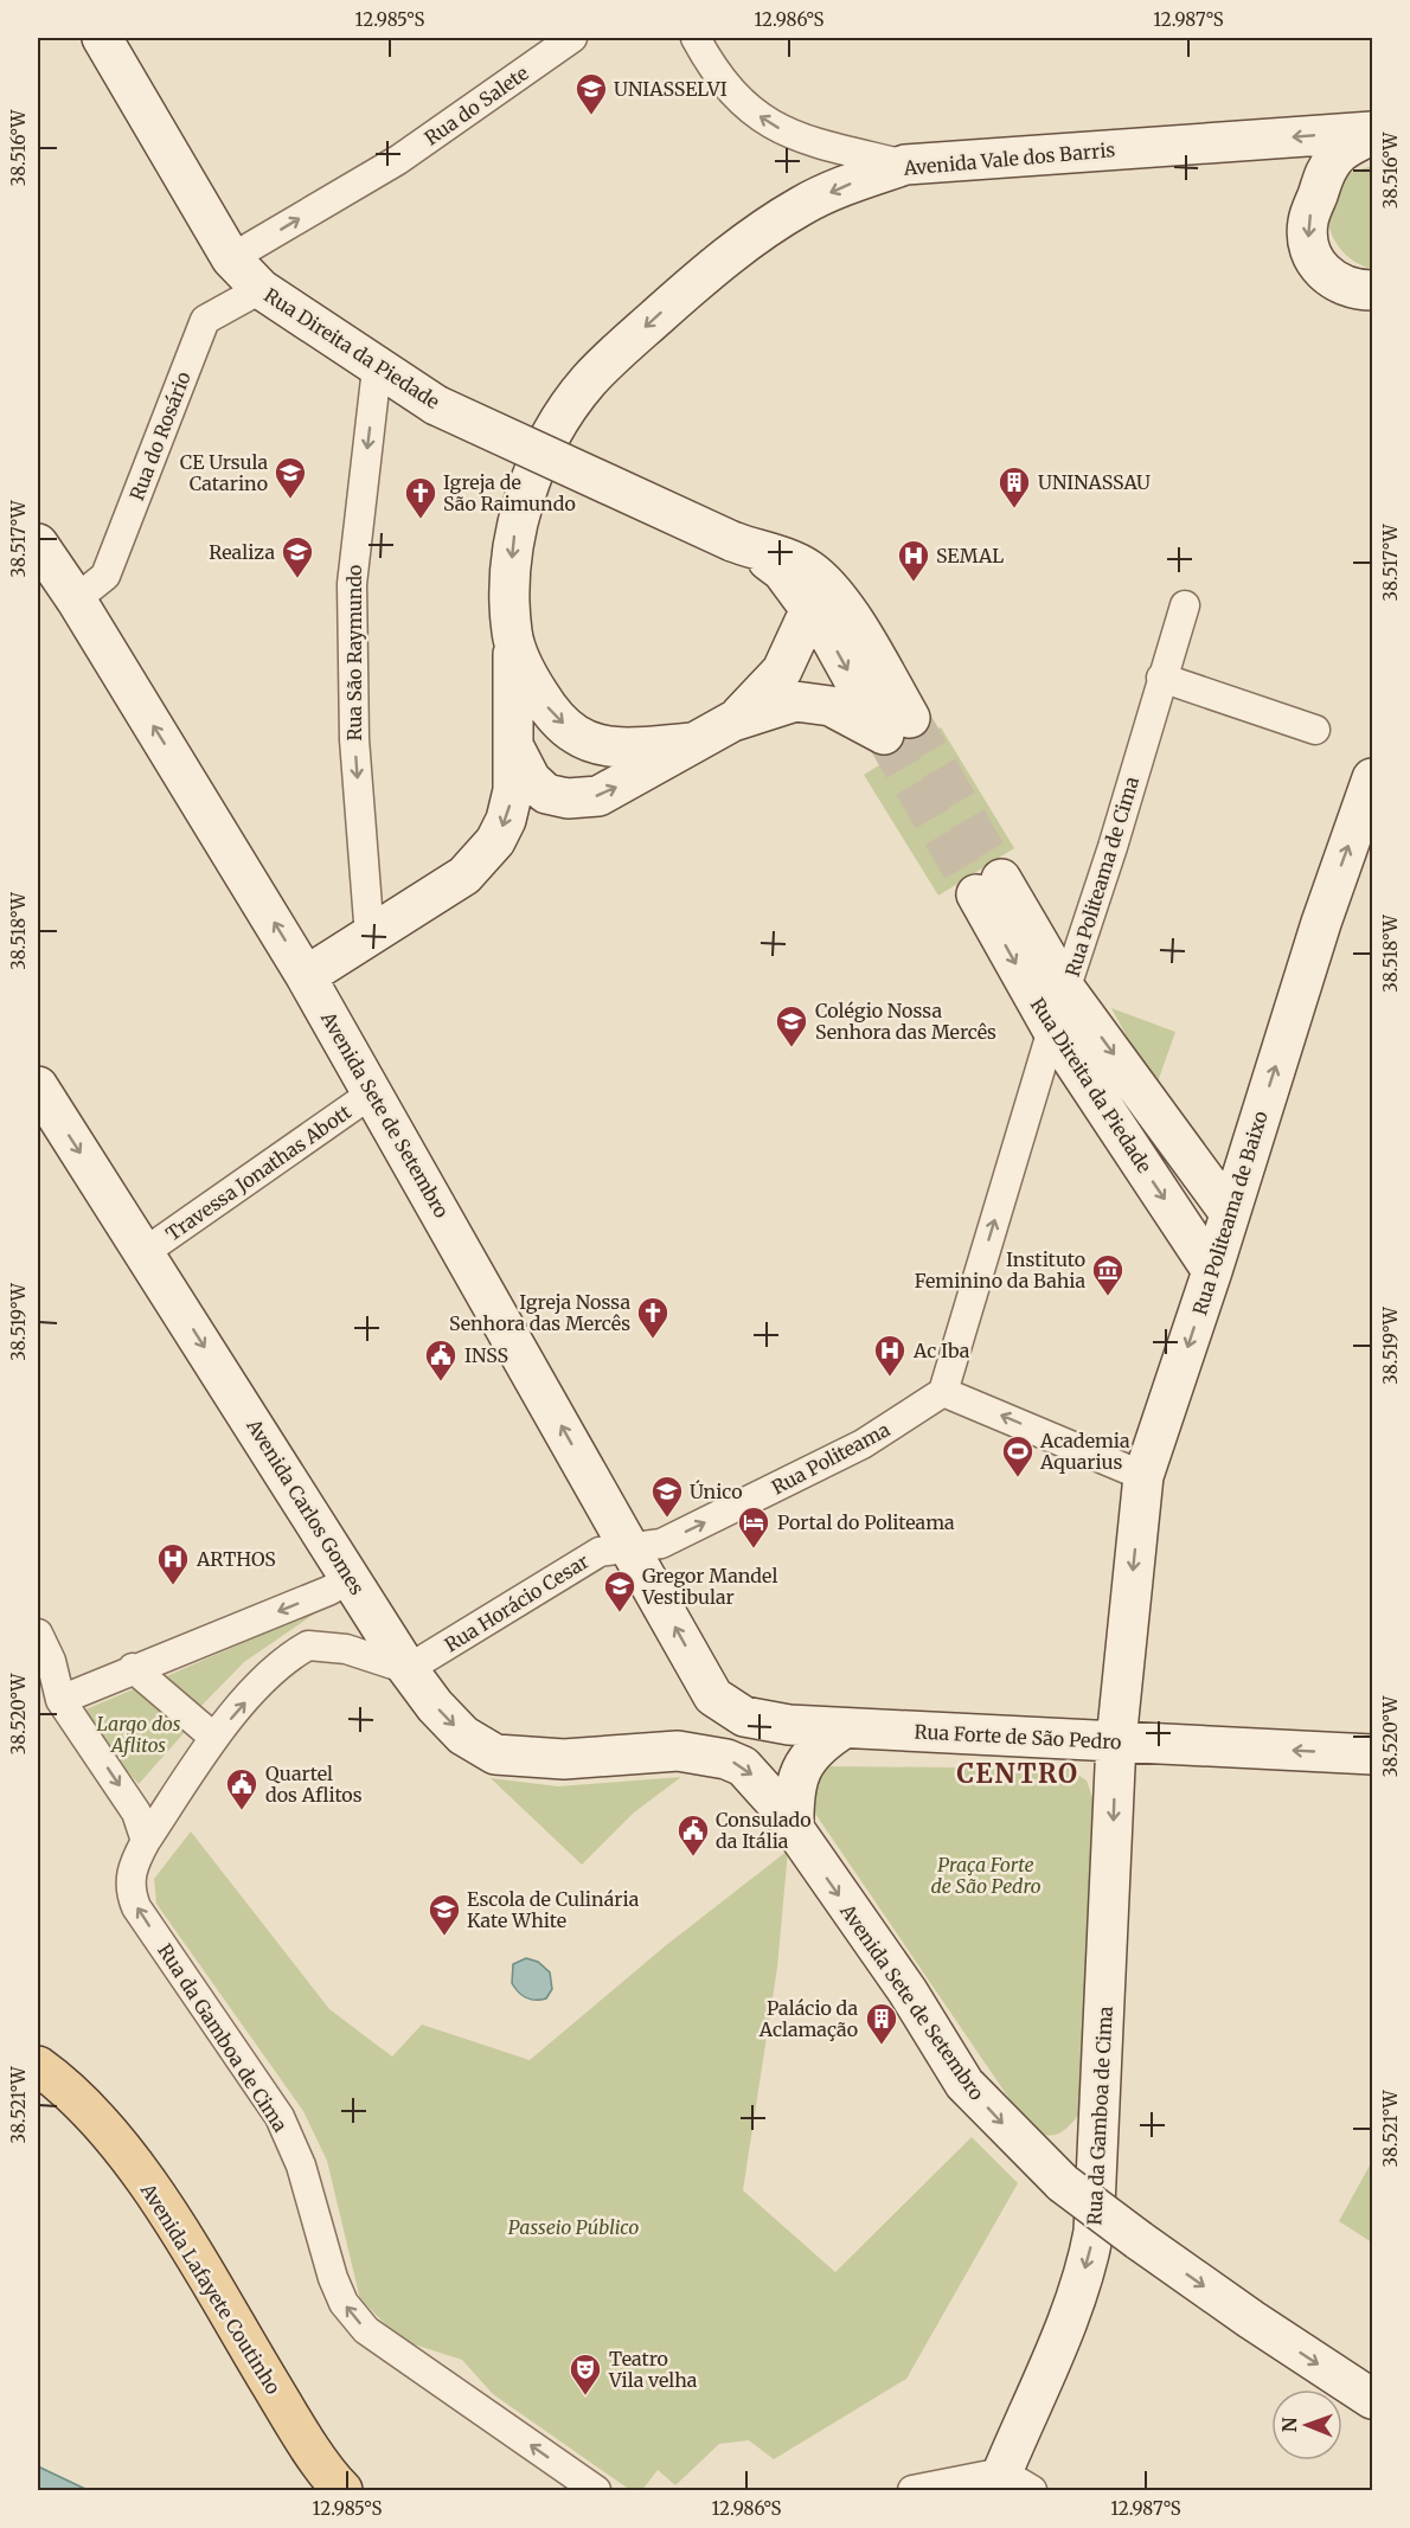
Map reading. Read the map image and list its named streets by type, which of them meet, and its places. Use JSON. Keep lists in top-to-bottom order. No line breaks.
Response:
{"streets":{"main road":["Avenida Lafayete Coutinho"],"street":["Rua do Salete","Avenida Vale dos Barris","Rua Direita da Piedade","Rua do Rosário","Rua São Raymundo","Rua Politeama de Cima","Avenida Sete de Setembro","Travessa Jonathas Abott","Rua Politeama de Baixo","Rua Politeama","Avenida Carlos Gomes","Rua Horácio Cesar","Rua Forte de São Pedro","Rua da Gamboa de Cima"]},"crossings":[["Rua do Salete","Rua Direita da Piedade"],["Rua Direita da Piedade","Rua do Rosário"],["Rua Direita da Piedade","Rua São Raymundo"],["Rua Direita da Piedade","Rua Politeama de Cima"],["Rua Direita da Piedade","Rua Politeama de Baixo"],["Rua do Rosário","Avenida Sete de Setembro"],["Rua Politeama de Cima","Rua Politeama"],["Avenida Sete de Setembro","Travessa Jonathas Abott"],["Avenida Sete de Setembro","Rua Politeama"],["Avenida Sete de Setembro","Avenida Carlos Gomes"],["Avenida Sete de Setembro","Rua Horácio Cesar"],["Avenida Sete de Setembro","Rua Forte de São Pedro"],["Travessa Jonathas Abott","Avenida Carlos Gomes"],["Rua Politeama de Baixo","Rua Forte de São Pedro"],["Rua Politeama de Baixo","Rua da Gamboa de Cima"],["Rua Politeama","Rua Horácio Cesar"],["Avenida Carlos Gomes","Rua Horácio Cesar"],["Rua Forte de São Pedro","Rua da Gamboa de Cima"]],"one_way":["Rua do Salete","Rua São Raymundo","Rua Politeama de Cima","Rua Politeama","Avenida Carlos Gomes","Rua Forte de São Pedro"],"districts":["CENTRO"],"parks":["Largo dos Aflitos","Praça Forte de São Pedro","Passeio Público"],"places":{"school or university":["UNIASSELVI","CE Ursula Catarino","Realiza","Colégio Nossa Senhora das Mercês","Único","Gregor Mandel Vestibular","Escola de Culinária Kate White"],"building":["UNINASSAU","Palácio da Aclamação"],"church":["Igreja de São Raimundo","Igreja Nossa Senhora das Mercês"],"hospital":["SEMAL","Ac Iba","ARTHOS"],"museum":["Instituto Feminino da Bahia"],"public building":["INSS","Quartel dos Aflitos","Consulado da Itália"],"sports":["Academia Aquarius"],"hotel":["Portal do Politeama"],"theatre":["Teatro Vila velha"]},"north":"left","coordinates":["12.985°S","12.986°S","12.987°S","38.516°W","38.517°W","38.518°W","38.519°W","38.520°W","38.521°W"]}
